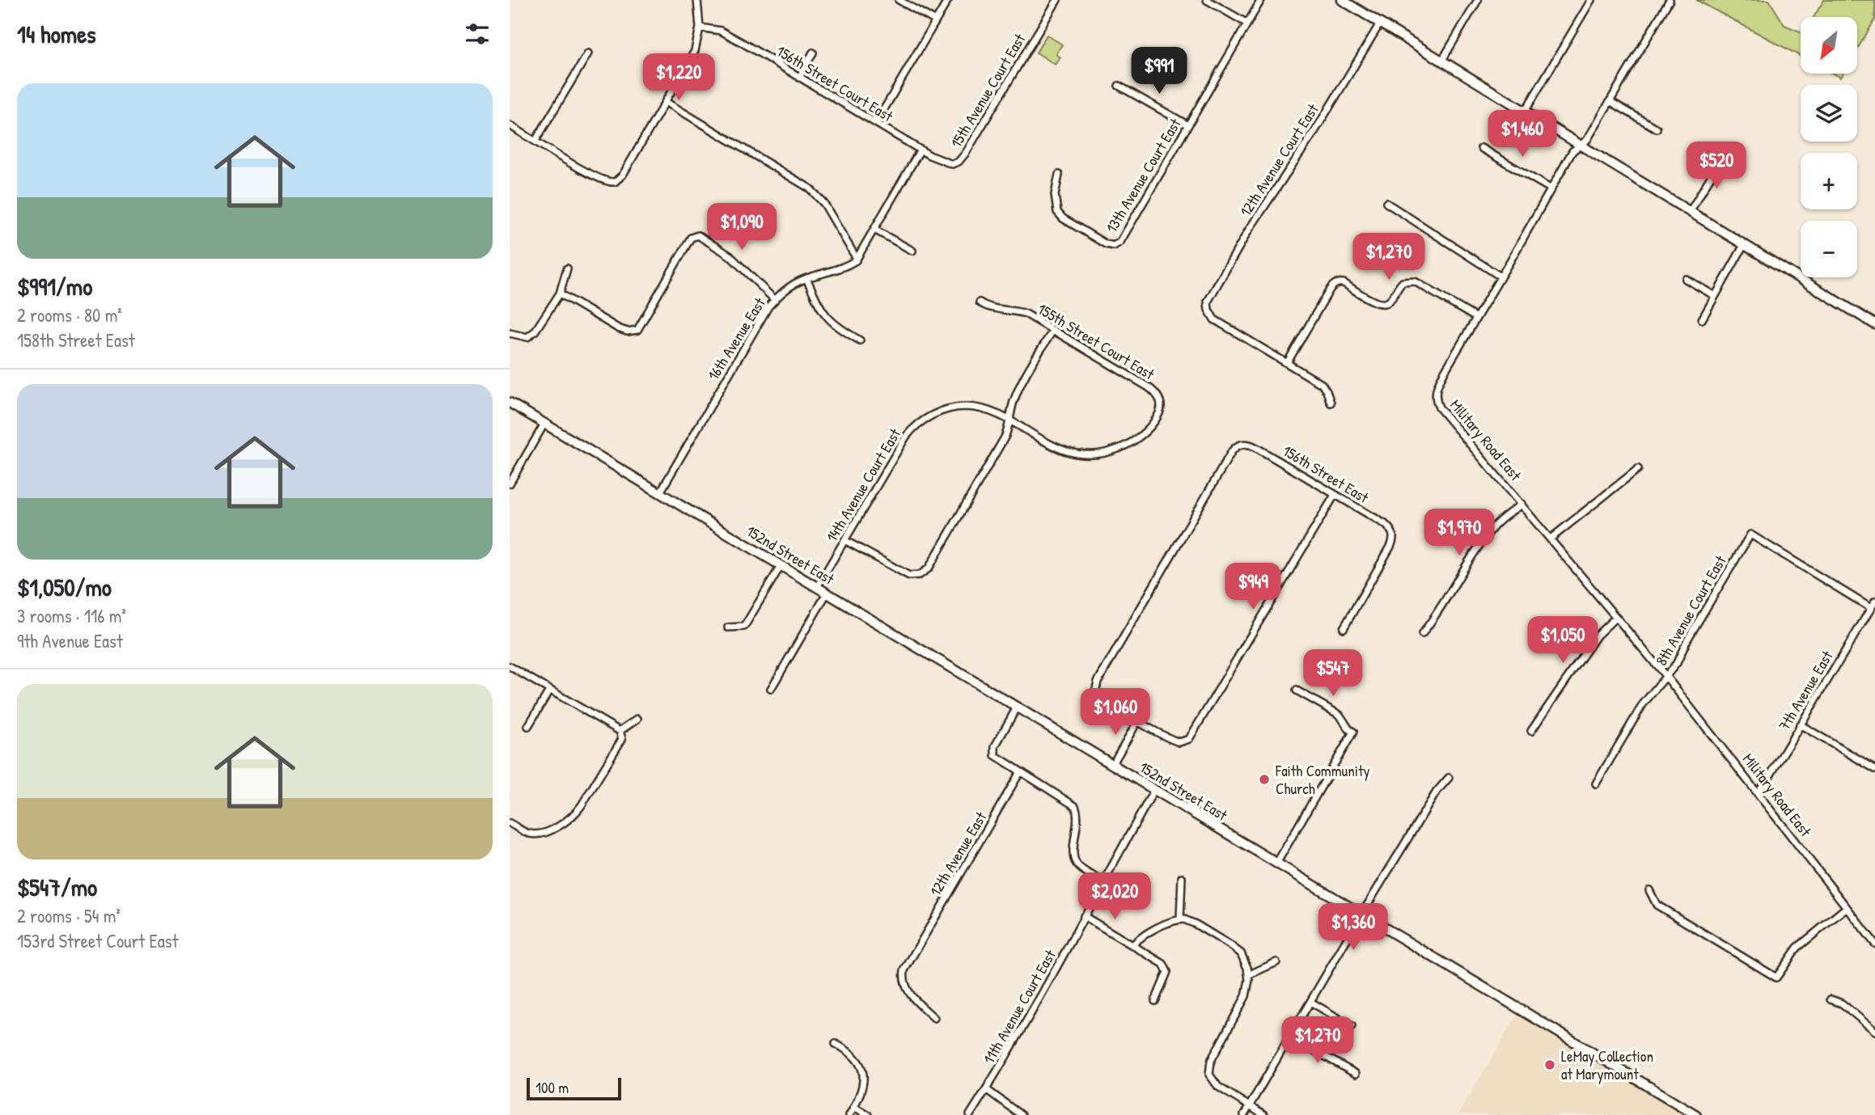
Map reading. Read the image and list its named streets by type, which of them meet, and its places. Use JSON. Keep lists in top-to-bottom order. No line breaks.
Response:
{"streets":{"main road":["152nd Street East"],"street":["156th Street Court East","15th Avenue Court East","12th Avenue Court East","13th Avenue Court East","16th Avenue East","155th Street Court East","Military Road East","156th Street East","14th Avenue Court East","8th Avenue Court East","7th Avenue East","12th Avenue East","11th Avenue Court East"]},"crossings":[["156th Street Court East","15th Avenue Court East"],["16th Avenue East","152nd Street East"],["155th Street Court East","14th Avenue Court East"],["Military Road East","8th Avenue Court East"],["Military Road East","7th Avenue East"],["14th Avenue Court East","152nd Street East"],["152nd Street East","11th Avenue Court East"],["8th Avenue Court East","7th Avenue East"]],"places":["Faith Community Church","LeMay Collection at Marymount"],"scale_bar":"100 m","north":"bottom left","page":{"heading":"14 homes","map_buttons":["+","−"],"price":["$991","$1,220","$1,460","$520","$1,090","$1,270","$1,970","$949","$1,050","$547","$1,060","$2,020","$1,360","$1,270"],"list":[{"name":"$991/mo","note":"2 rooms · 80 m² · 158th Street East"},{"name":"$1,050/mo","note":"3 rooms · 116 m² · 9th Avenue East"},{"name":"$547/mo","note":"2 rooms · 54 m² · 153rd Street Court East"}],"scale":"100 m"}}
